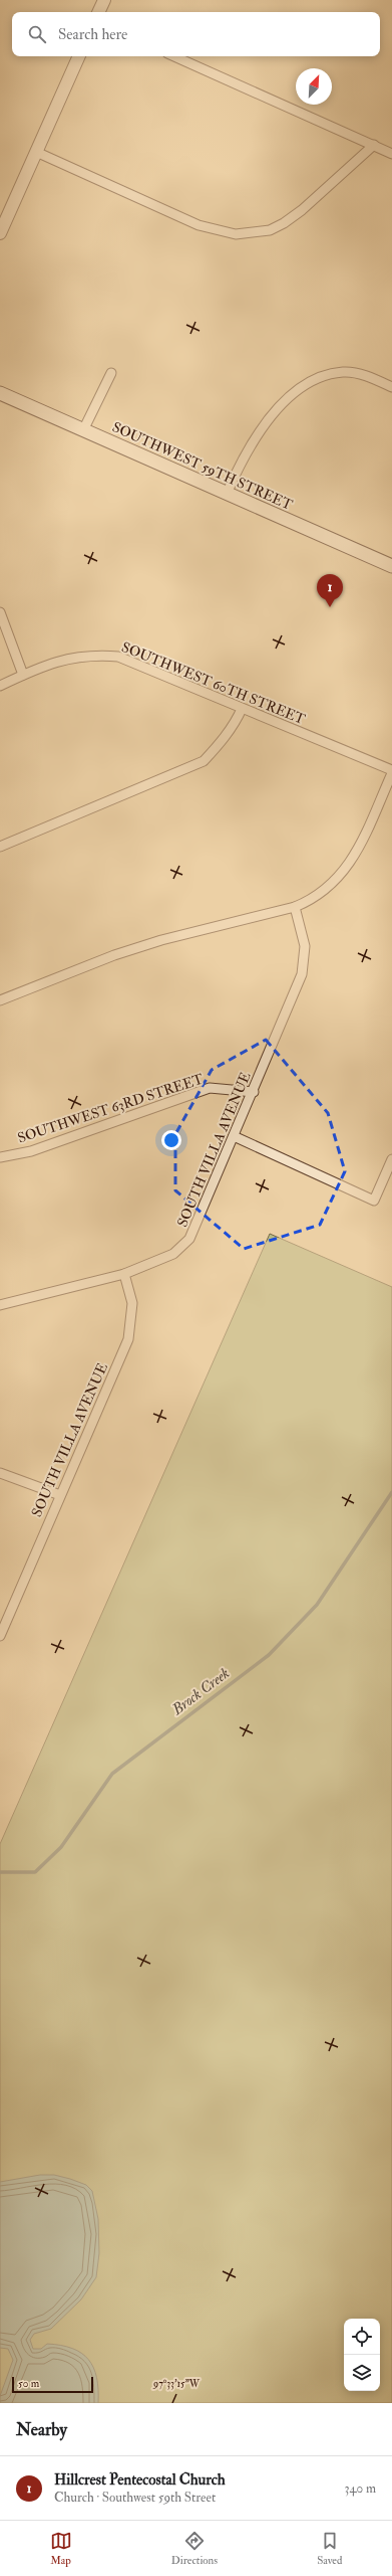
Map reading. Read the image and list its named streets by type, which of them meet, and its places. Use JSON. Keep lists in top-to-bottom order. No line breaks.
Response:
{"streets":{"main road":["SOUTHWEST 59TH STREET"],"street":["SOUTHWEST 60TH STREET","SOUTHWEST 63RD STREET","SOUTH VILLA AVENUE"]},"crossings":[["SOUTHWEST 63RD STREET","SOUTH VILLA AVENUE"]],"water":["Brock Creek"],"scale_bar":"50 m","north":"top right","page":{"search":"Search here","pins":"1","scale":"50 m","heading":"Nearby","list":[{"mark":"1","name":"Hillcrest Pentecostal Church","note":"Church · Southwest 59th Street","value":"340 m"}],"nav":["Map","Directions","Saved"]},"coordinates":["97°33'15\"W"]}
